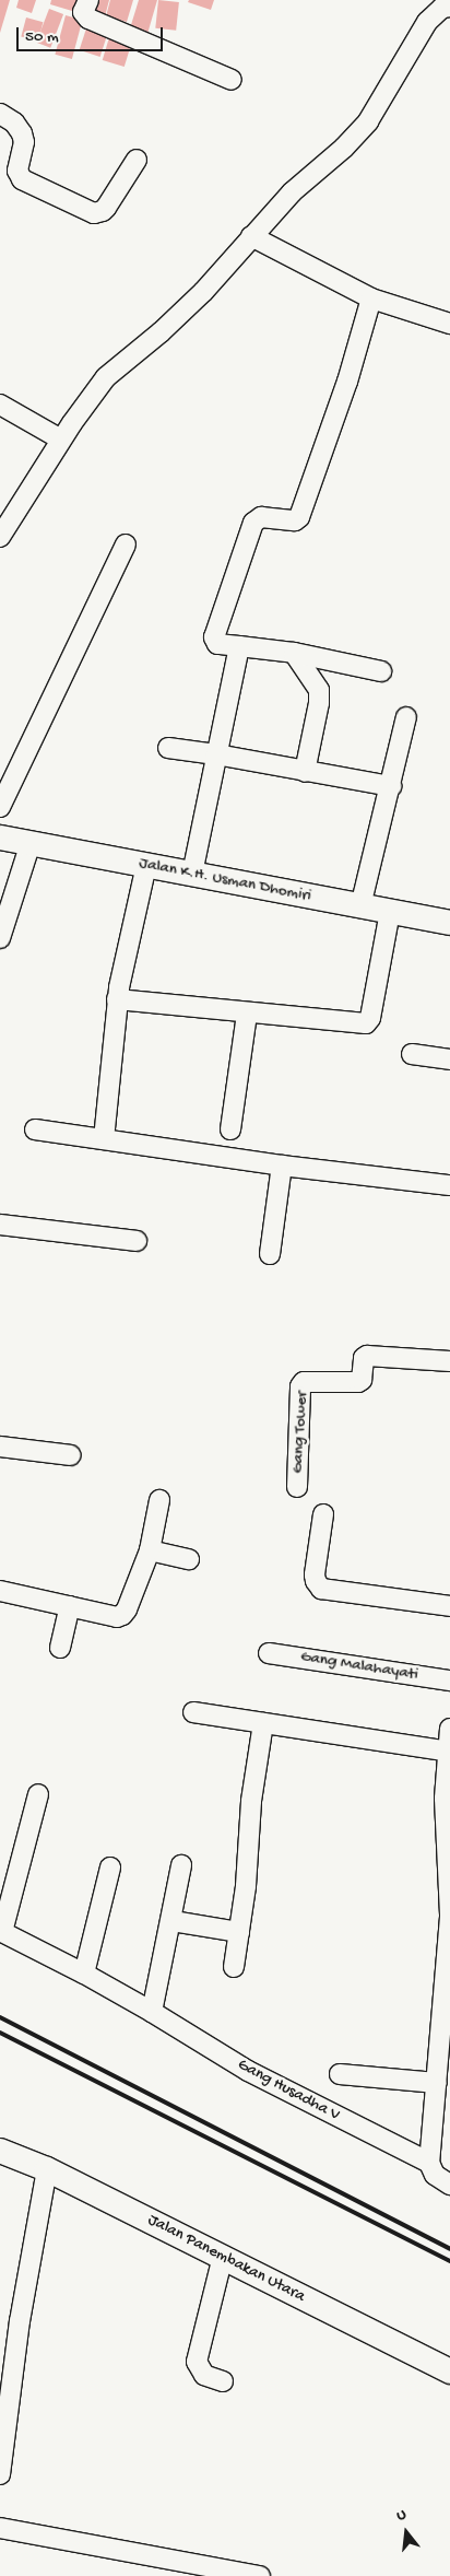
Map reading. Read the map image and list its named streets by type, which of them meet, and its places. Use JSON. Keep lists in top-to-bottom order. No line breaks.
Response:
{"streets":{"main road":["Jalan K.H. Usman Dhomiri","Jalan Panembakan Utara"],"street":["Gang Tower","Gang Malahayati","Gang Husadha V"]},"scale_bar":"50 m","north":"top"}
